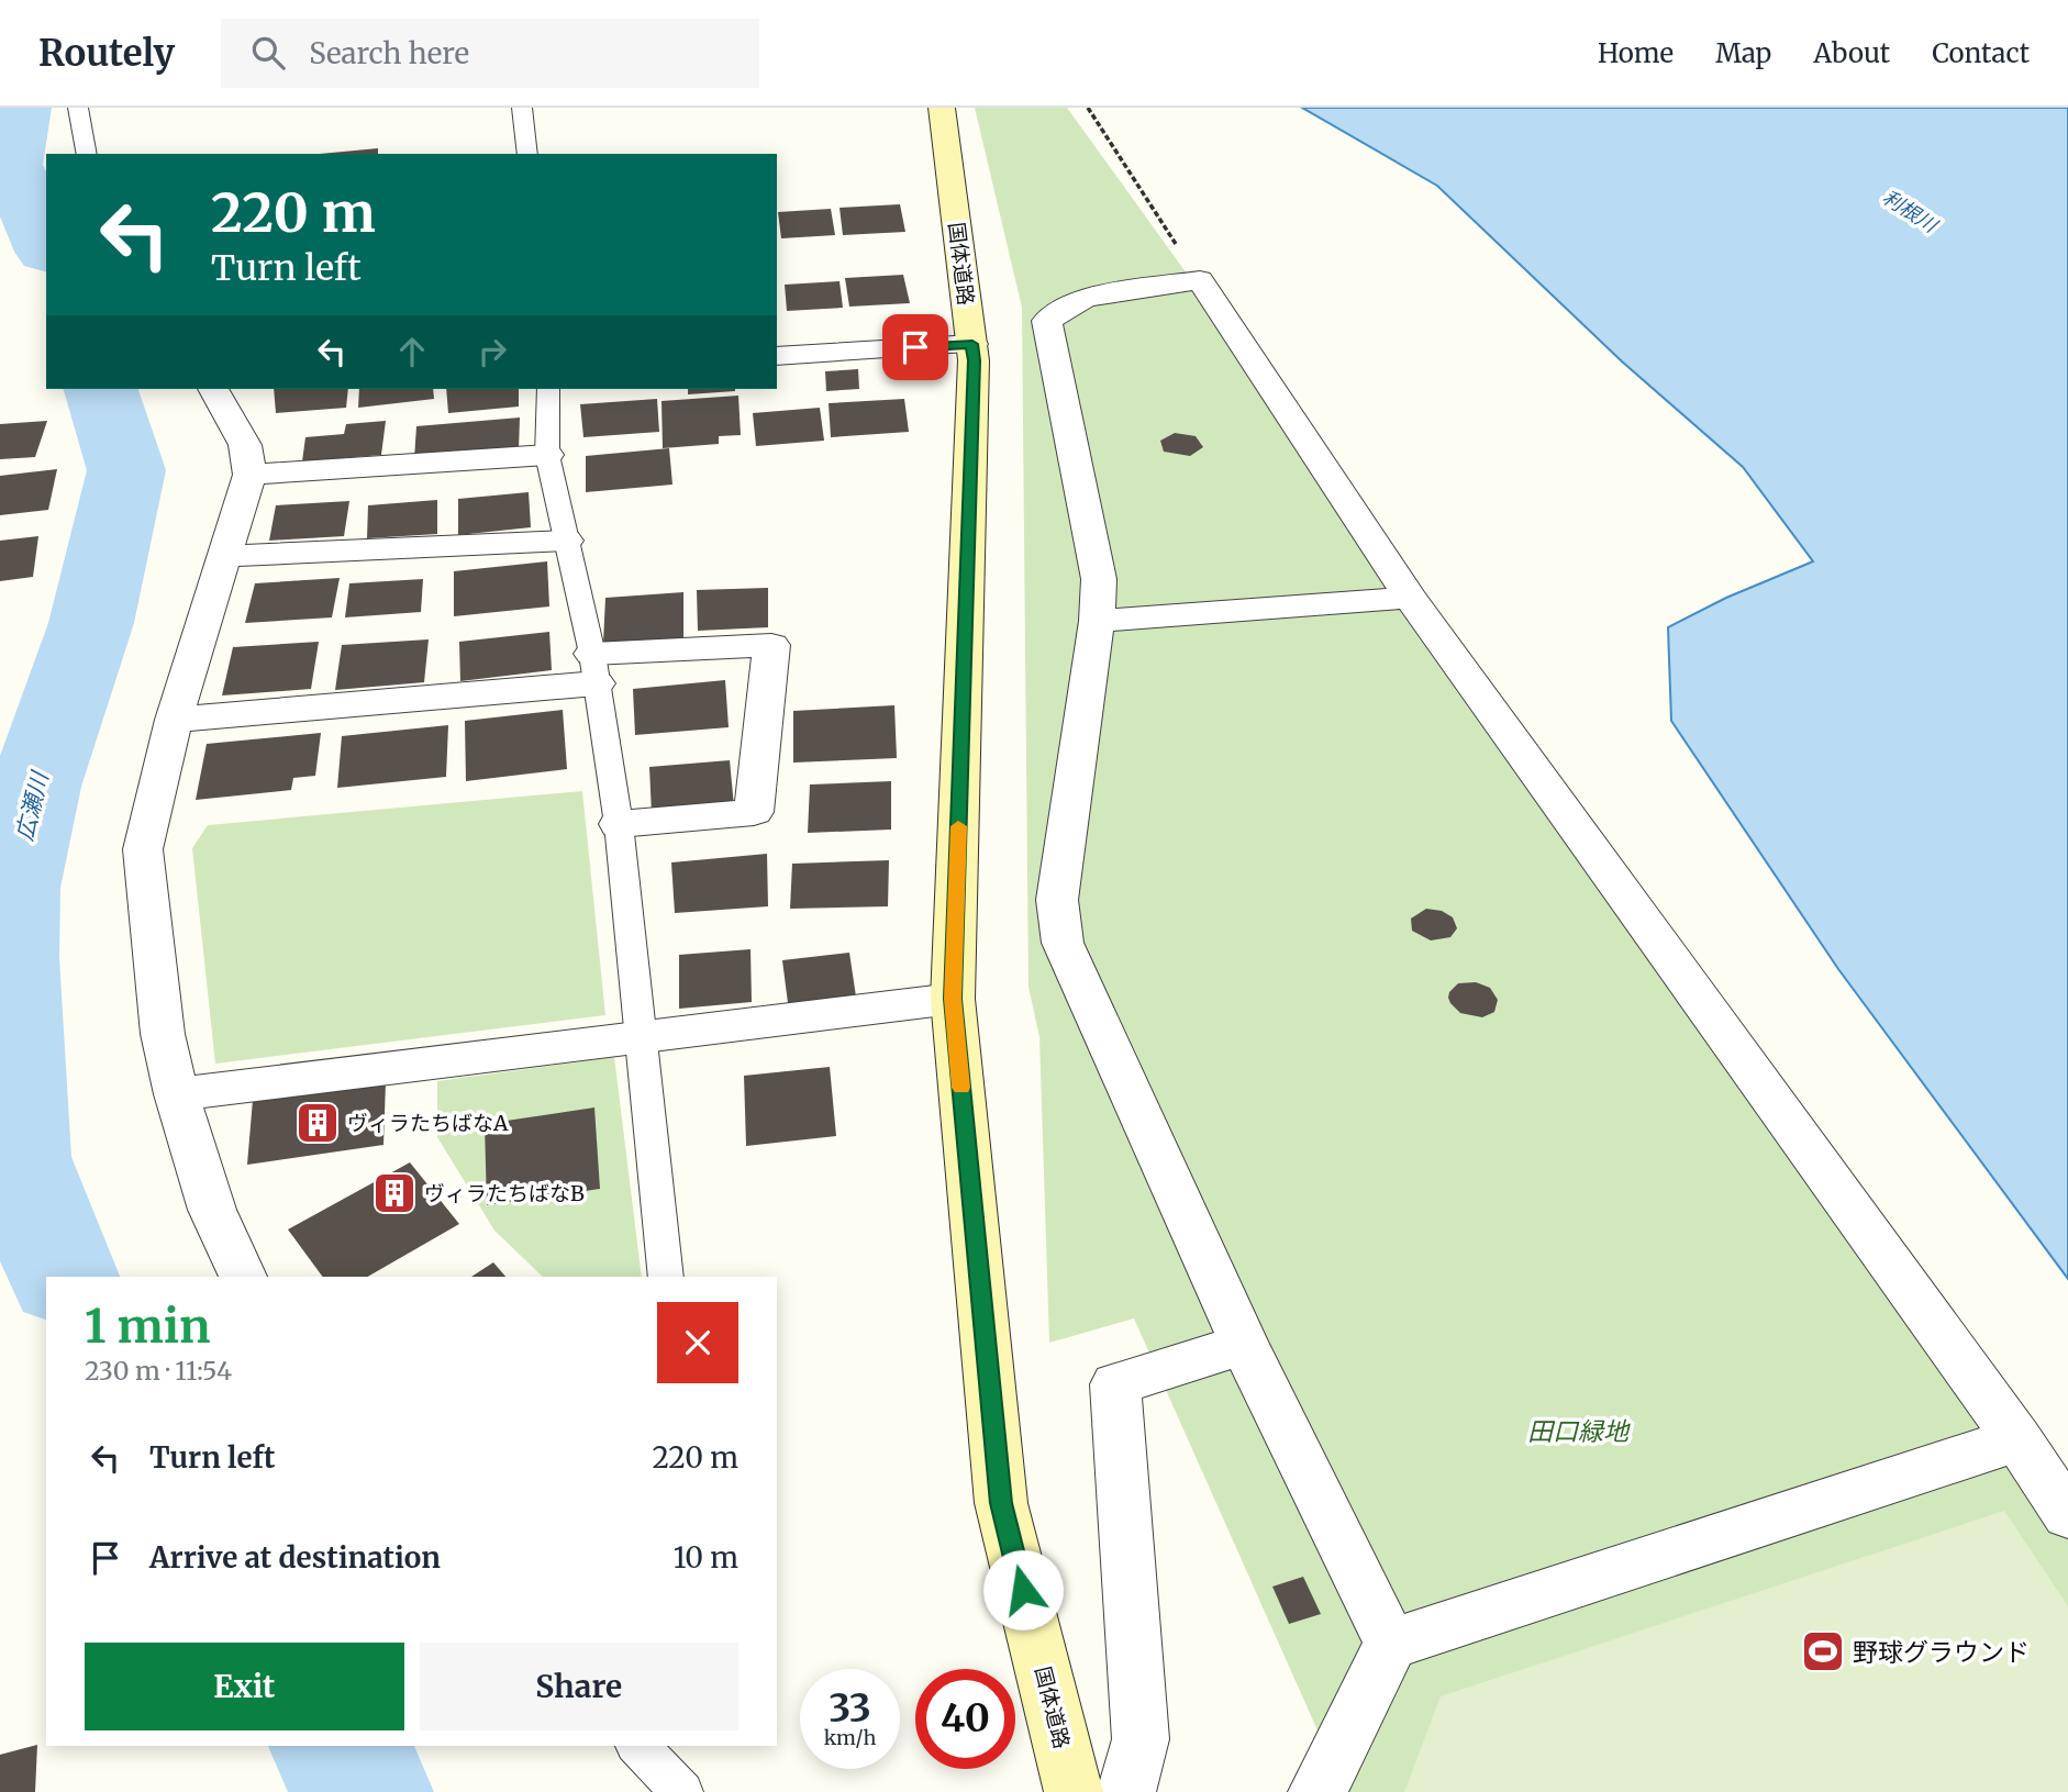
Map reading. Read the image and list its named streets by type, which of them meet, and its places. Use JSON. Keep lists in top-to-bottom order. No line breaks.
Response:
{"streets":{"street":["国体道路"]},"water":["利根川","広瀬川"],"parks":["田口緑地"],"places":{"building":["ヴィラたちばなA","ヴィラたちばなB"],"sports":["野球グラウンド"]},"page":{"header":"Routely","search":"Search here","nav":["Home","Map","About","Contact"],"turn":["220 m","Turn left"],"heading":["1 min","230 m · 11:54"],"list":[{"name":"Turn left","value":"220 m"},{"name":"Arrive at destination","value":"10 m"}],"buttons":["Exit","Share"],"speed":"33 km/h","limit":"40"}}
